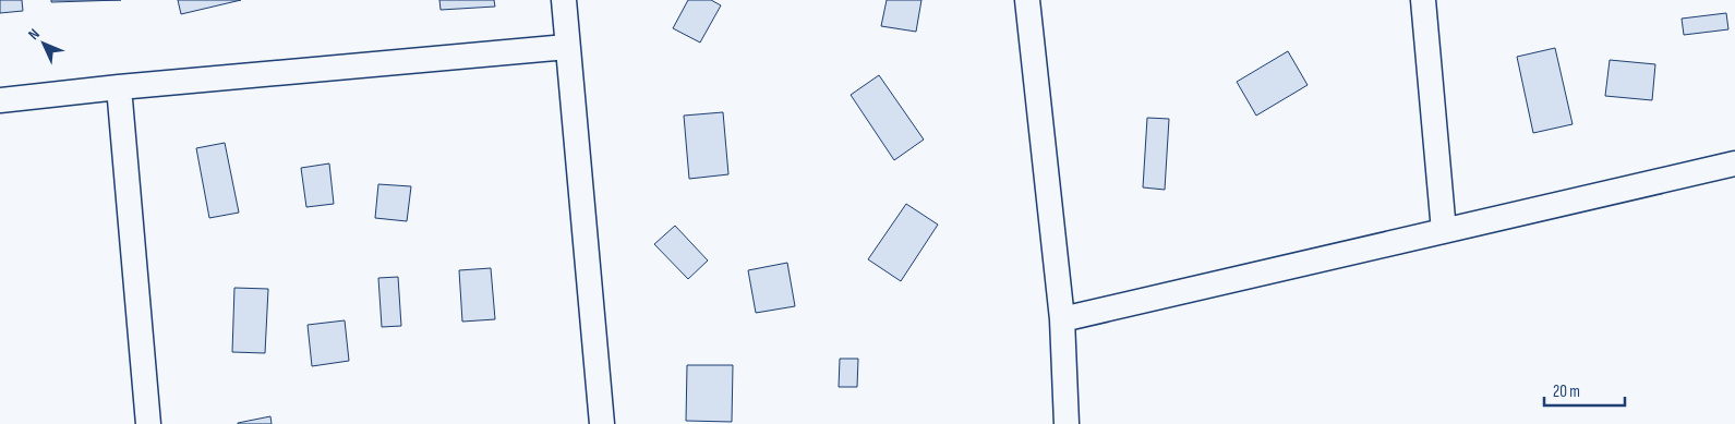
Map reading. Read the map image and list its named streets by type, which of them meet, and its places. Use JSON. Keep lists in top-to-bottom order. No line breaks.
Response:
{"scale_bar":"20 m","north":"top left"}
